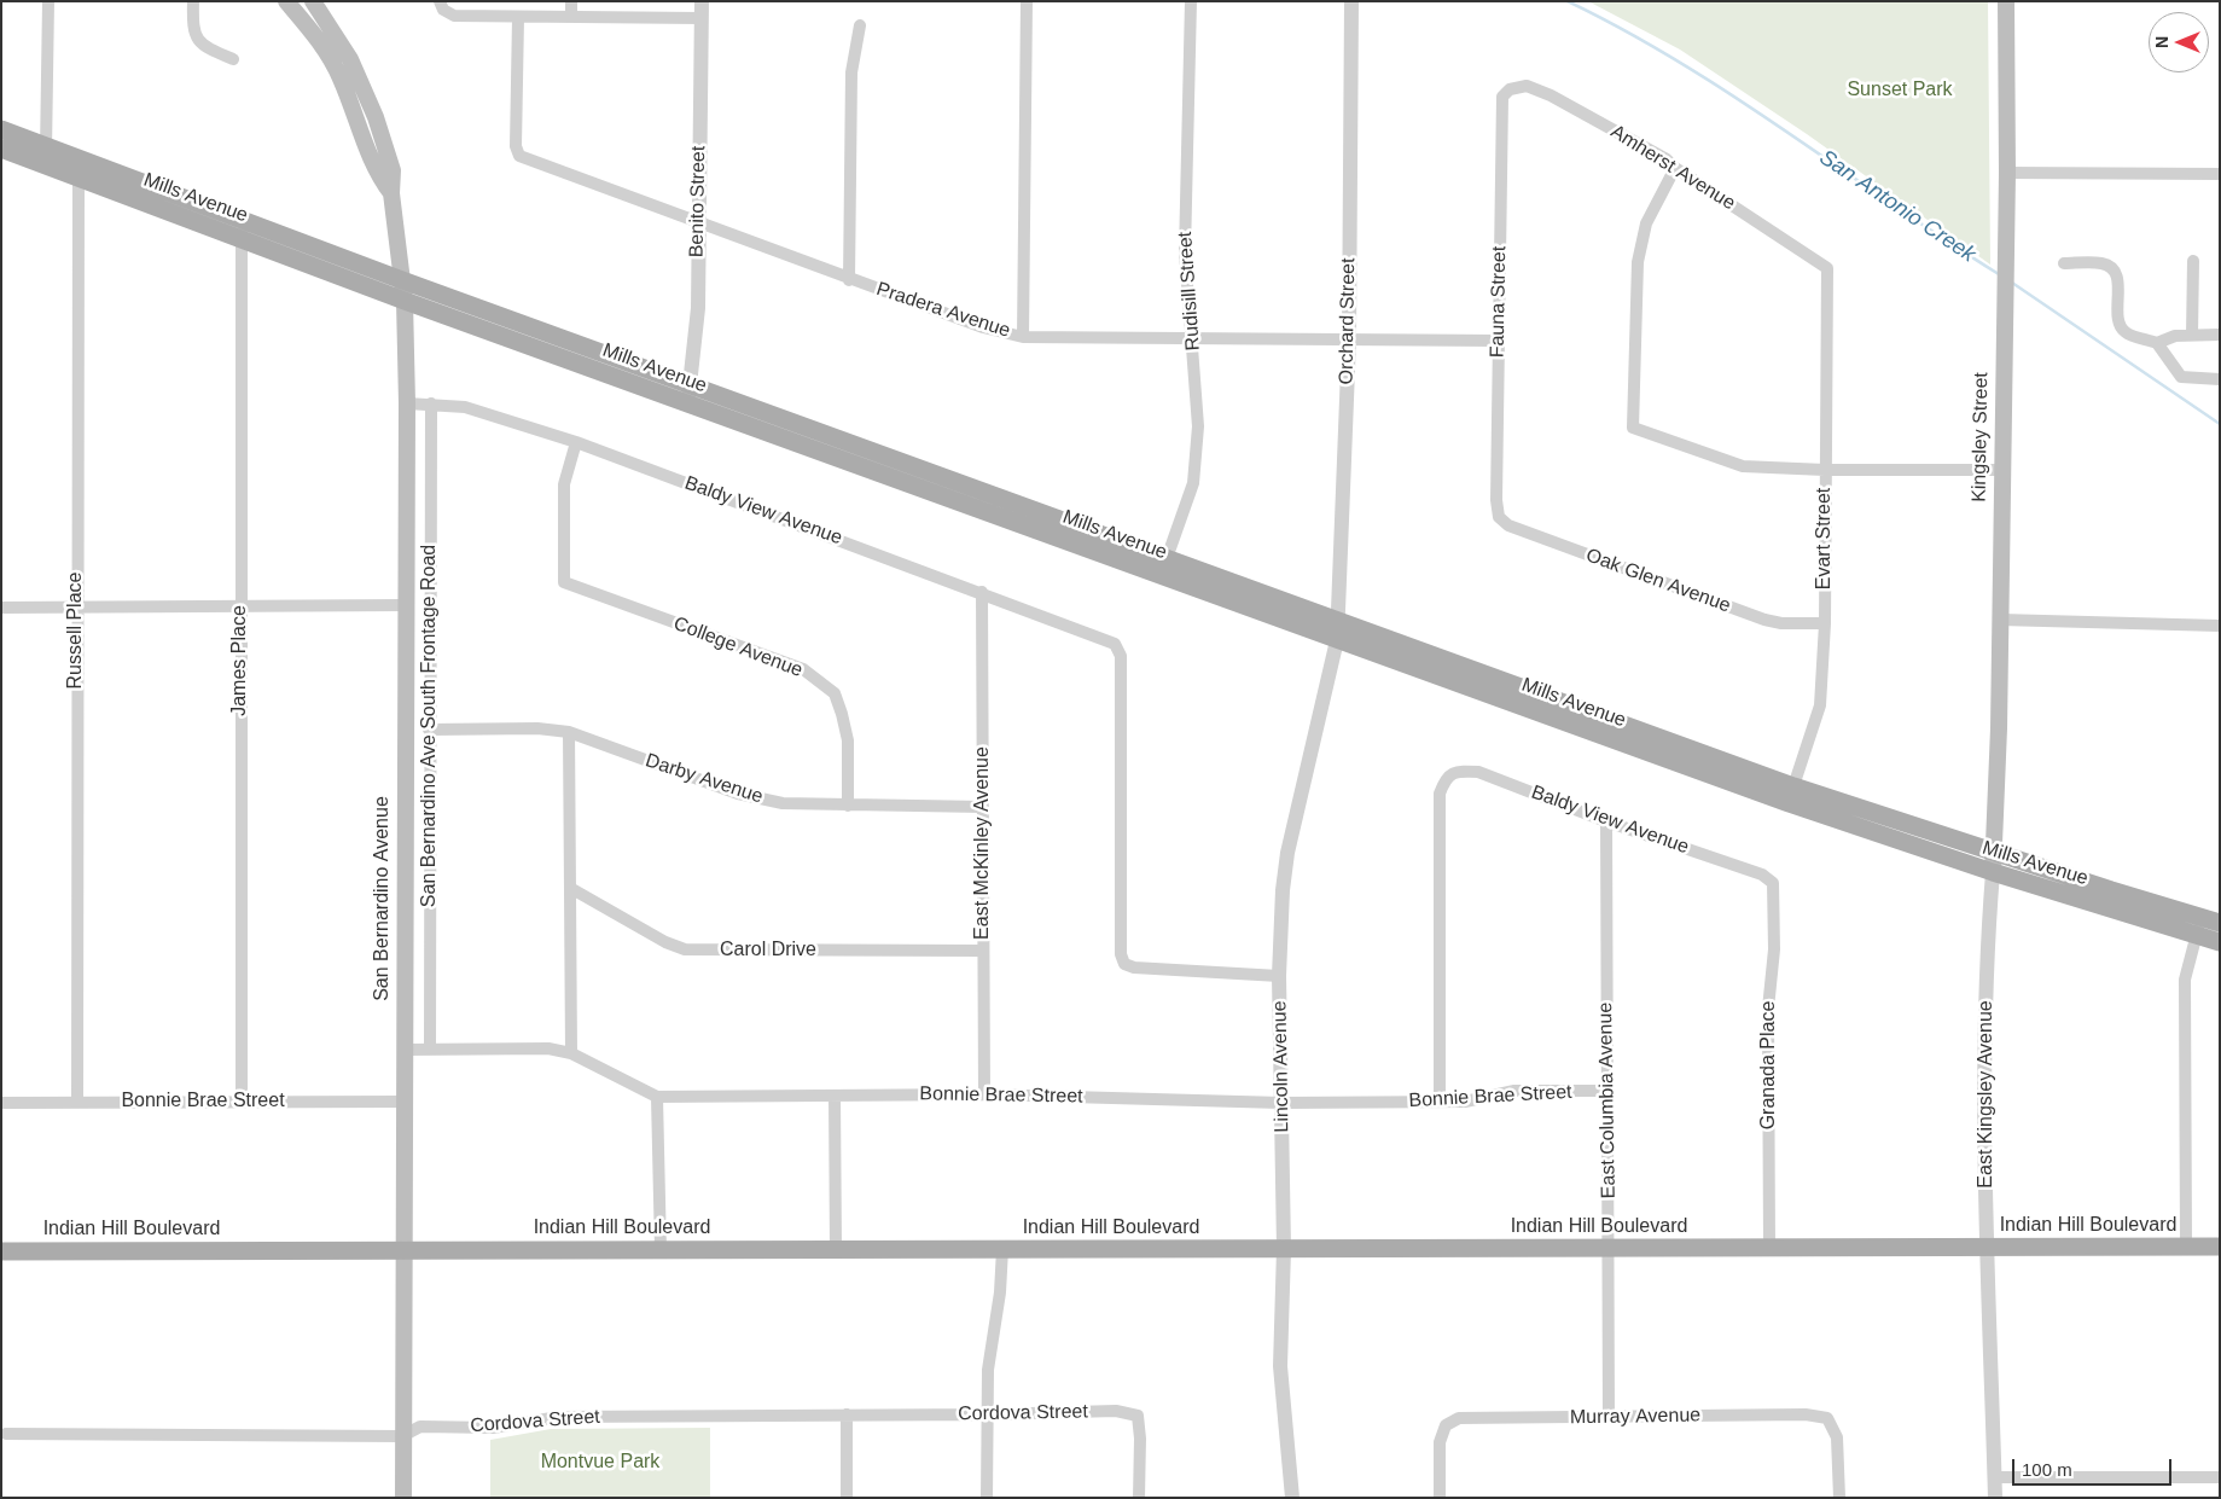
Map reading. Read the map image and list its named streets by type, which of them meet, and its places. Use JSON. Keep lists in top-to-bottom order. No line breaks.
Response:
{"streets":{"main road":["Mills Avenue","Kingsley Street","San Bernardino Avenue","Indian Hill Boulevard"],"street":["Amherst Avenue","Benito Street","Rudisill Street","Fauna Street","Pradera Avenue","Orchard Street","Baldy View Avenue","Evart Street","Oak Glen Avenue","Russell Place","College Avenue","James Place","San Bernardino Ave South Frontage Road","Darby Avenue","East McKinley Avenue","Carol Drive","Granada Place","Lincoln Avenue","East Kingsley Avenue","Bonnie Brae Street","East Columbia Avenue","Cordova Street","Murray Avenue"]},"crossings":[["Amherst Avenue","Fauna Street"],["Amherst Avenue","Evart Street"],["Mills Avenue","Benito Street"],["Mills Avenue","Rudisill Street"],["Mills Avenue","Orchard Street"],["Mills Avenue","Kingsley Street"],["Mills Avenue","Evart Street"],["Mills Avenue","Russell Place"],["Mills Avenue","James Place"],["Mills Avenue","San Bernardino Avenue"],["Mills Avenue","Lincoln Avenue"],["Mills Avenue","East Kingsley Avenue"],["Benito Street","Pradera Avenue"],["Rudisill Street","Pradera Avenue"],["Fauna Street","Pradera Avenue"],["Fauna Street","Oak Glen Avenue"],["Pradera Avenue","Orchard Street"],["Orchard Street","Lincoln Avenue"],["Kingsley Street","East Kingsley Avenue"],["Baldy View Avenue","College Avenue"],["Baldy View Avenue","San Bernardino Ave South Frontage Road"],["Baldy View Avenue","East McKinley Avenue"],["Baldy View Avenue","San Bernardino Avenue"],["Baldy View Avenue","Granada Place"],["Baldy View Avenue","Lincoln Avenue"],["Baldy View Avenue","Bonnie Brae Street"],["Baldy View Avenue","East Columbia Avenue"],["Evart Street","Oak Glen Avenue"],["Russell Place","Bonnie Brae Street"],["College Avenue","Darby Avenue"],["James Place","Bonnie Brae Street"],["San Bernardino Ave South Frontage Road","Darby Avenue"],["San Bernardino Ave South Frontage Road","Bonnie Brae Street"],["Darby Avenue","East McKinley Avenue"],["East McKinley Avenue","Carol Drive"],["East McKinley Avenue","Bonnie Brae Street"],["San Bernardino Avenue","Bonnie Brae Street"],["San Bernardino Avenue","Indian Hill Boulevard"],["San Bernardino Avenue","Cordova Street"],["Granada Place","Indian Hill Boulevard"],["Lincoln Avenue","Bonnie Brae Street"],["Lincoln Avenue","Indian Hill Boulevard"],["East Kingsley Avenue","Indian Hill Boulevard"],["Bonnie Brae Street","East Columbia Avenue"],["East Columbia Avenue","Indian Hill Boulevard"],["East Columbia Avenue","Murray Avenue"]],"water":["San Antonio Creek"],"parks":["Sunset Park","Montvue Park"],"scale_bar":"100 m","north":"left"}
